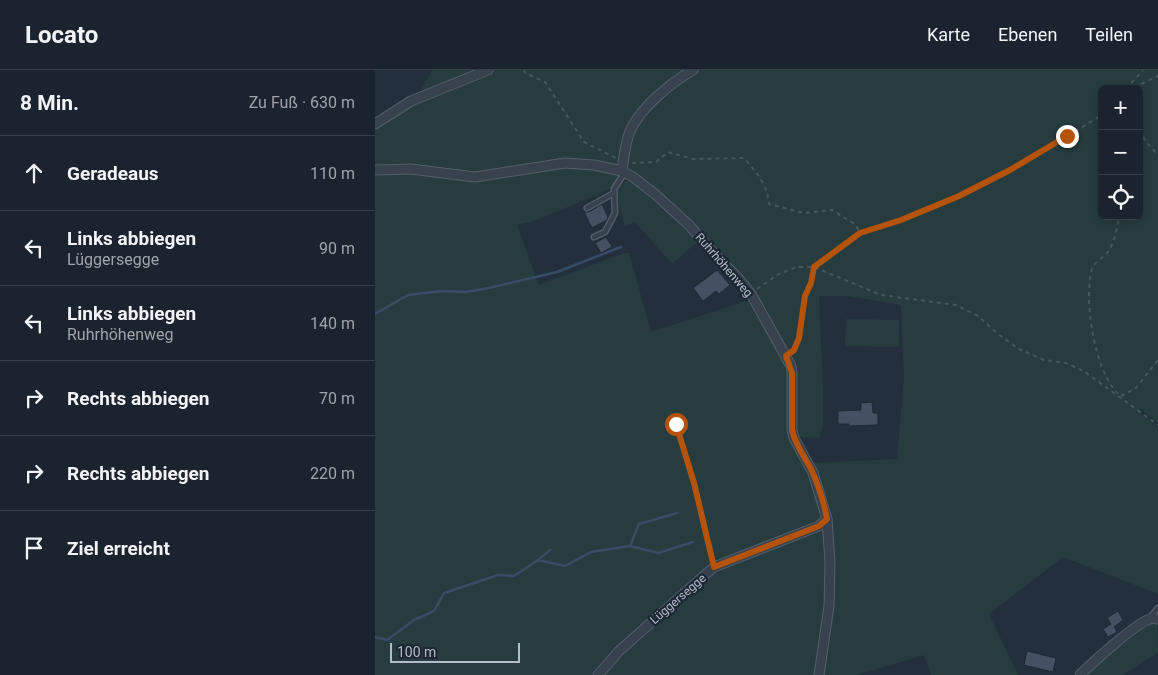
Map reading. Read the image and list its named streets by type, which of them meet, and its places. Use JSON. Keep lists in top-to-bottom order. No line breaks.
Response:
{"streets":{"street":["Ruhrhöhenweg","Lüggersegge"]},"crossings":[["Ruhrhöhenweg","Lüggersegge"]],"scale_bar":"100 m","page":{"header":"Locato","nav":["Karte","Ebenen","Teilen"],"heading":["8 Min.","Zu Fuß · 630 m"],"map_buttons":["+","−"],"list":[["Geradeaus","110 m"],["Links abbiegen","Lüggersegge","90 m"],["Links abbiegen","Ruhrhöhenweg","140 m"],["Rechts abbiegen","70 m"],["Rechts abbiegen","220 m"],"Ziel erreicht"],"scale":"100 m"}}
